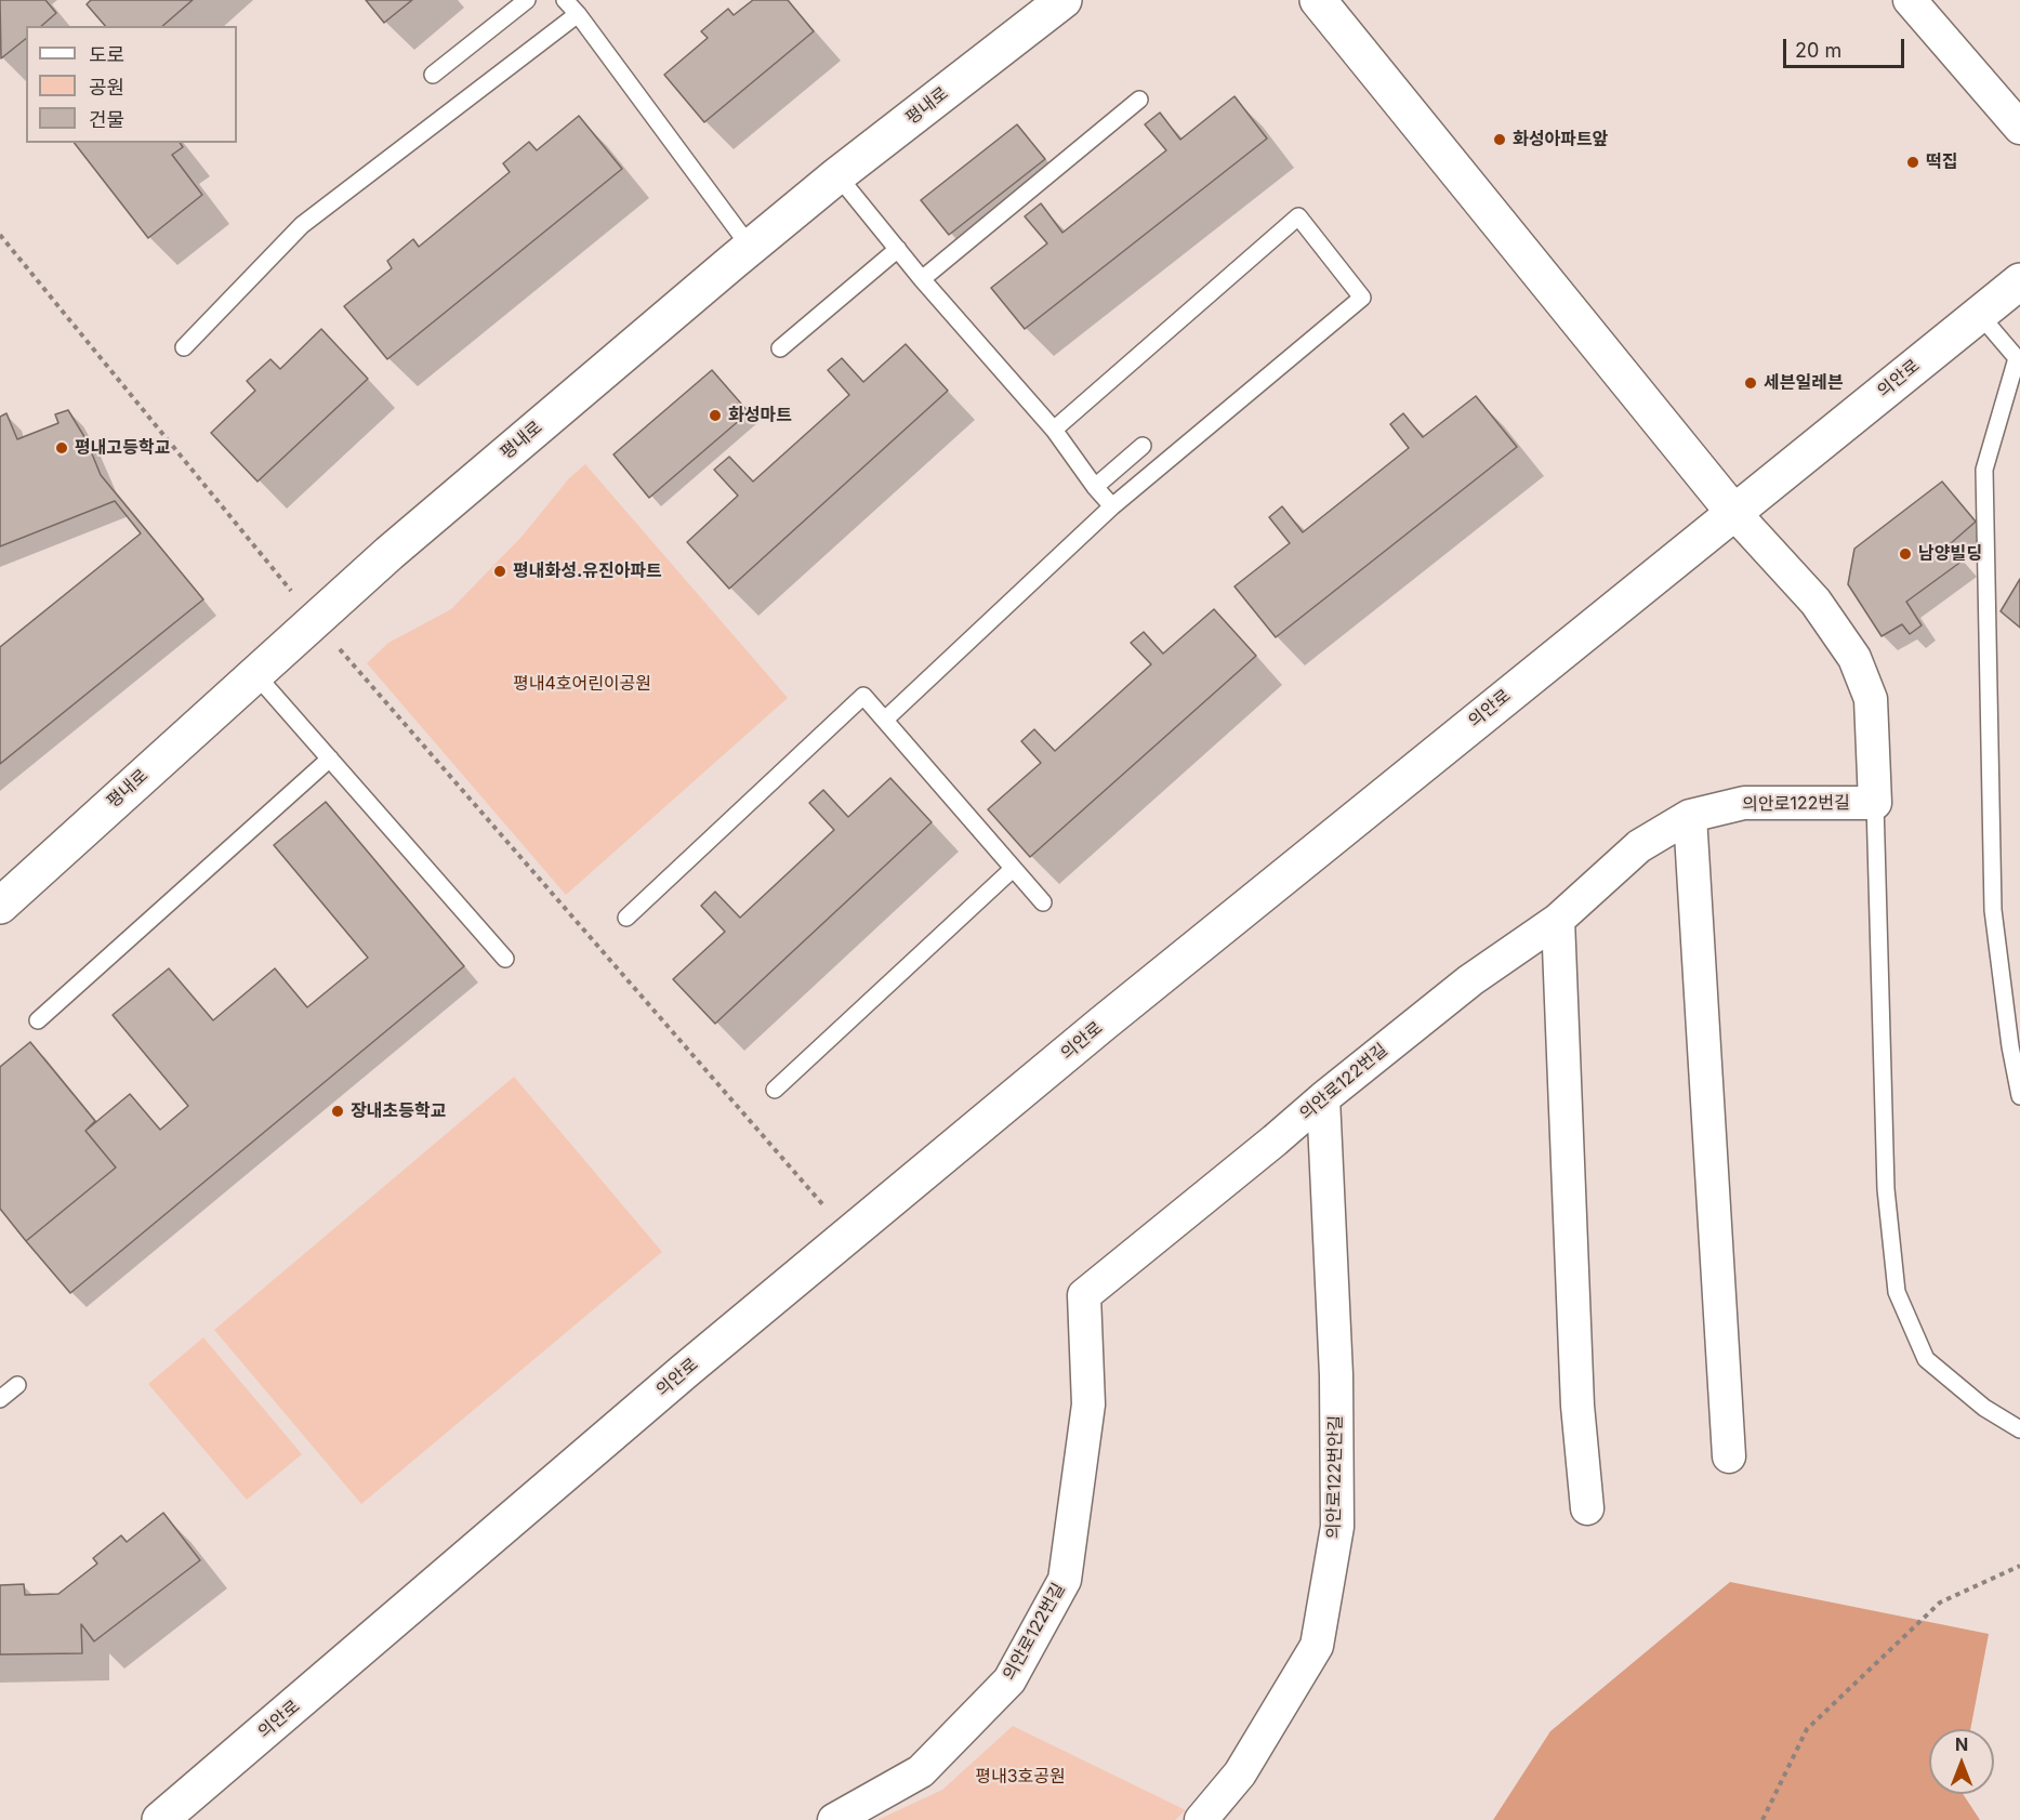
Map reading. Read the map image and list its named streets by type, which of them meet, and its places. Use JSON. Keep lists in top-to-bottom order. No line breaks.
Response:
{"streets":{"street":["평내로","의안로","의안로122번길","의안로122번안길"]},"crossings":[["의안로","의안로122번길"],["의안로122번길","의안로122번안길"]],"parks":["평내4호어린이공원","평내3호공원"],"places":["화성아파트앞","떡집","세븐일레븐","화성마트","평내고등학교","남양빌딩","평내화성.유진아파트","장내초등학교"],"legend":["도로","공원","건물"],"scale_bar":"20 m","north":"top"}
